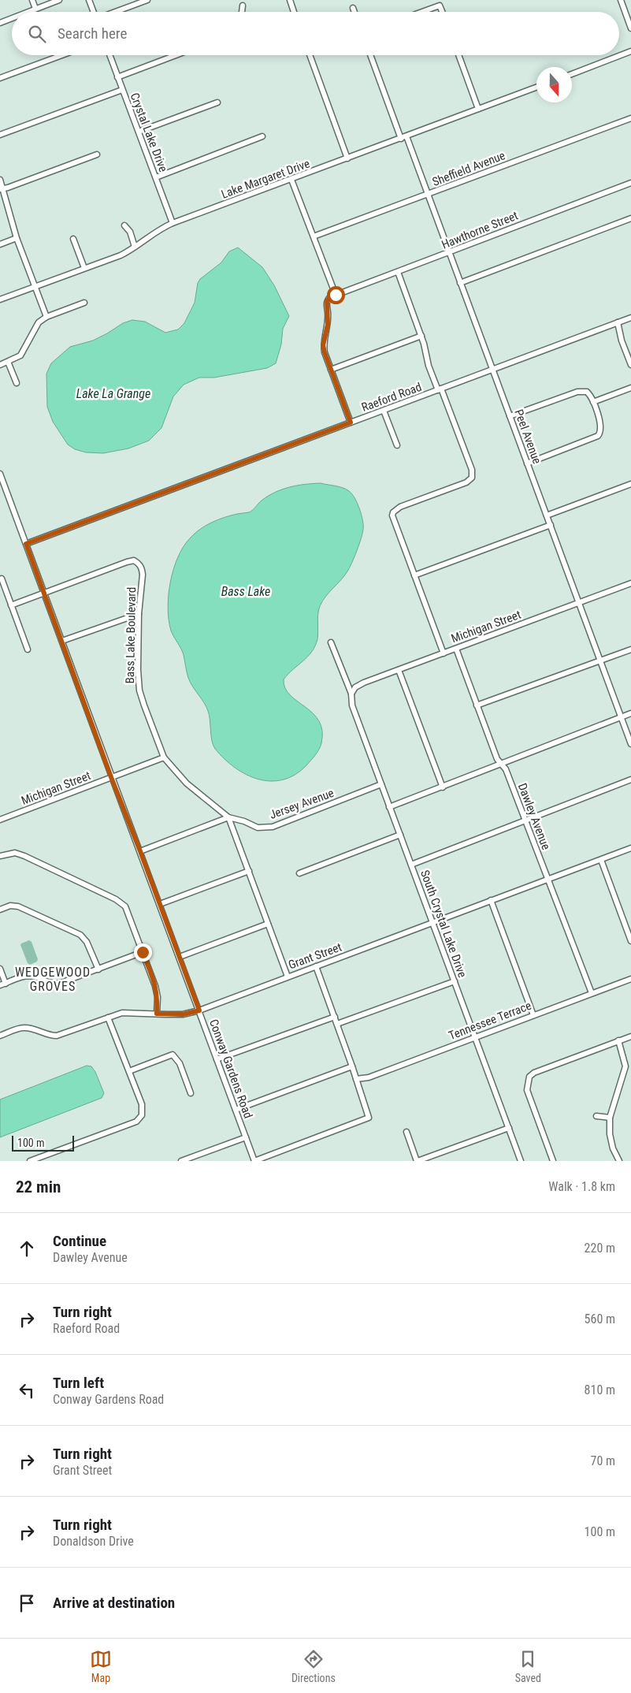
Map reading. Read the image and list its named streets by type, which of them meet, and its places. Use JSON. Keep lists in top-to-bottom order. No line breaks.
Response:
{"streets":{"street":["Crystal Lake Drive","Sheffield Avenue","Lake Margaret Drive","Hawthorne Street","Raeford Road","Peel Avenue","Michigan Street","Bass Lake Boulevard","Jersey Avenue","Dawley Avenue","South Crystal Lake Drive","Grant Street","Tennessee Terrace","Conway Gardens Road"]},"crossings":[["Crystal Lake Drive","Lake Margaret Drive"],["Sheffield Avenue","Peel Avenue"],["Lake Margaret Drive","Peel Avenue"],["Hawthorne Street","Peel Avenue"],["Raeford Road","Peel Avenue"],["Raeford Road","Conway Gardens Road"],["Peel Avenue","Michigan Street"],["Michigan Street","Bass Lake Boulevard"],["Michigan Street","Dawley Avenue"],["Michigan Street","South Crystal Lake Drive"],["Michigan Street","Conway Gardens Road"],["Bass Lake Boulevard","Jersey Avenue"],["Bass Lake Boulevard","Conway Gardens Road"],["Jersey Avenue","South Crystal Lake Drive"],["Dawley Avenue","Grant Street"],["Dawley Avenue","Tennessee Terrace"],["South Crystal Lake Drive","Grant Street"],["South Crystal Lake Drive","Tennessee Terrace"],["Grant Street","Conway Gardens Road"]],"districts":["WEDGEWOOD GROVES"],"water":["Lake La Grange","Bass Lake"],"scale_bar":"100 m","north":"bottom","page":{"search":"Search here","scale":"100 m","heading":["22 min","Walk · 1.8 km"],"list":[["Continue","Dawley Avenue","220 m"],["Turn right","Raeford Road","560 m"],["Turn left","Conway Gardens Road","810 m"],["Turn right","Grant Street","70 m"],["Turn right","Donaldson Drive","100 m"],"Arrive at destination"],"nav":["Map","Directions","Saved"]}}
